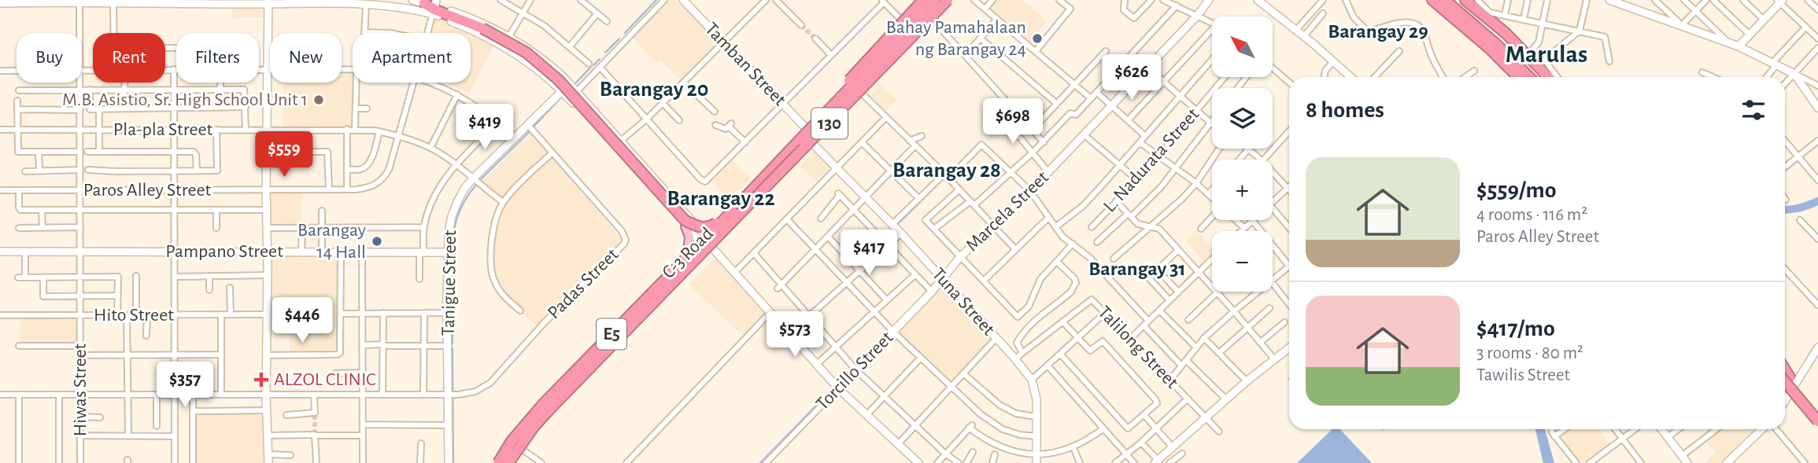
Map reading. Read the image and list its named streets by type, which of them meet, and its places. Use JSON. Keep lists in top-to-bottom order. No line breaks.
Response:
{"streets":{"highway":["E5"],"main road":["130","C-3 Road"],"street":["Tamban Street","Pla-pla Street","L. Nadurata Street","Paros Alley Street","Marcela Street","Pampano Street","Tanigue Street","Padas Street","Tuna Street","Hito Street","Talilong Street","Torcillo Street","Hiwas Street"]},"crossings":[["Tamban Street","C-3 Road"],["Pla-pla Street","Paros Alley Street"],["Pla-pla Street","Tanigue Street"],["Pla-pla Street","Hiwas Street"],["Paros Alley Street","Hiwas Street"],["Marcela Street","Tuna Street"],["Marcela Street","Torcillo Street"],["Pampano Street","Tanigue Street"],["Pampano Street","Hiwas Street"],["C-3 Road","Tuna Street"],["C-3 Road","E5"],["Tanigue Street","Padas Street"],["Padas Street","Hiwas Street"],["Tuna Street","Talilong Street"],["Tuna Street","Torcillo Street"],["Hito Street","Hiwas Street"]],"districts":["Barangay 29","Marulas","Barangay 20","Barangay 28","Barangay 22","Barangay 31"],"places":{"other":["Bahay Pamahalaan ng Barangay 24","M.B. Asistio, Sr. High School Unit 1","Barangay 14 Hall"],"health":["ALZOL CLINIC"]},"north":"top left","page":{"map_buttons":["+","−"],"chip":["Buy","Rent","Filters","New","Apartment"],"price":["$626","$698","$419","$559","$417","$446","$573","$357"],"heading":"8 homes","list":[{"name":"$559/mo","note":"4 rooms · 116 m² · Paros Alley Street"},{"name":"$417/mo","note":"3 rooms · 80 m² · Tawilis Street"}]}}
